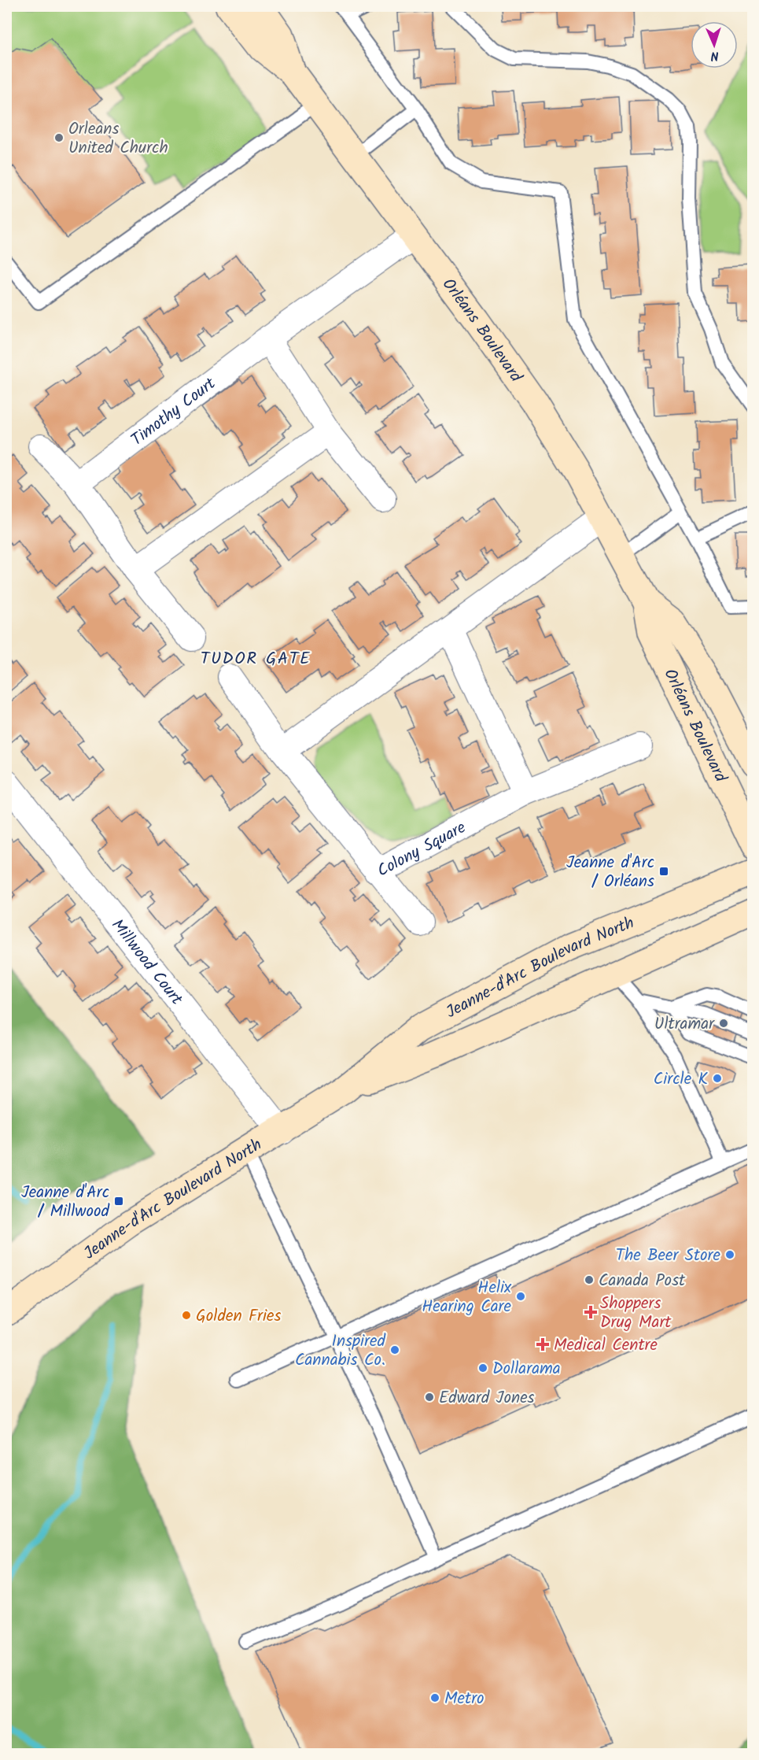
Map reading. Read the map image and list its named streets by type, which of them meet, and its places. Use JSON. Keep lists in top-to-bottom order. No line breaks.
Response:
{"streets":{"main road":["Orléans Boulevard","Jeanne-d'Arc Boulevard North"],"street":["Timothy Court","Colony Square","Millwood Court"]},"crossings":[["Orléans Boulevard","Timothy Court"],["Millwood Court","Jeanne-d'Arc Boulevard North"]],"districts":["TUDOR GATE"],"places":{"other":["Orleans United Church","Ultramar","Circle K","The Beer Store","Canada Post","Helix Hearing Care","Golden Fries","Inspired Cannabis Co.","Dollarama","Edward Jones","Metro"],"transit":["Jeanne d'Arc / Orléans","Jeanne d'Arc / Millwood"],"health":["Shoppers Drug Mart","Medical Centre"]},"north":"bottom"}
